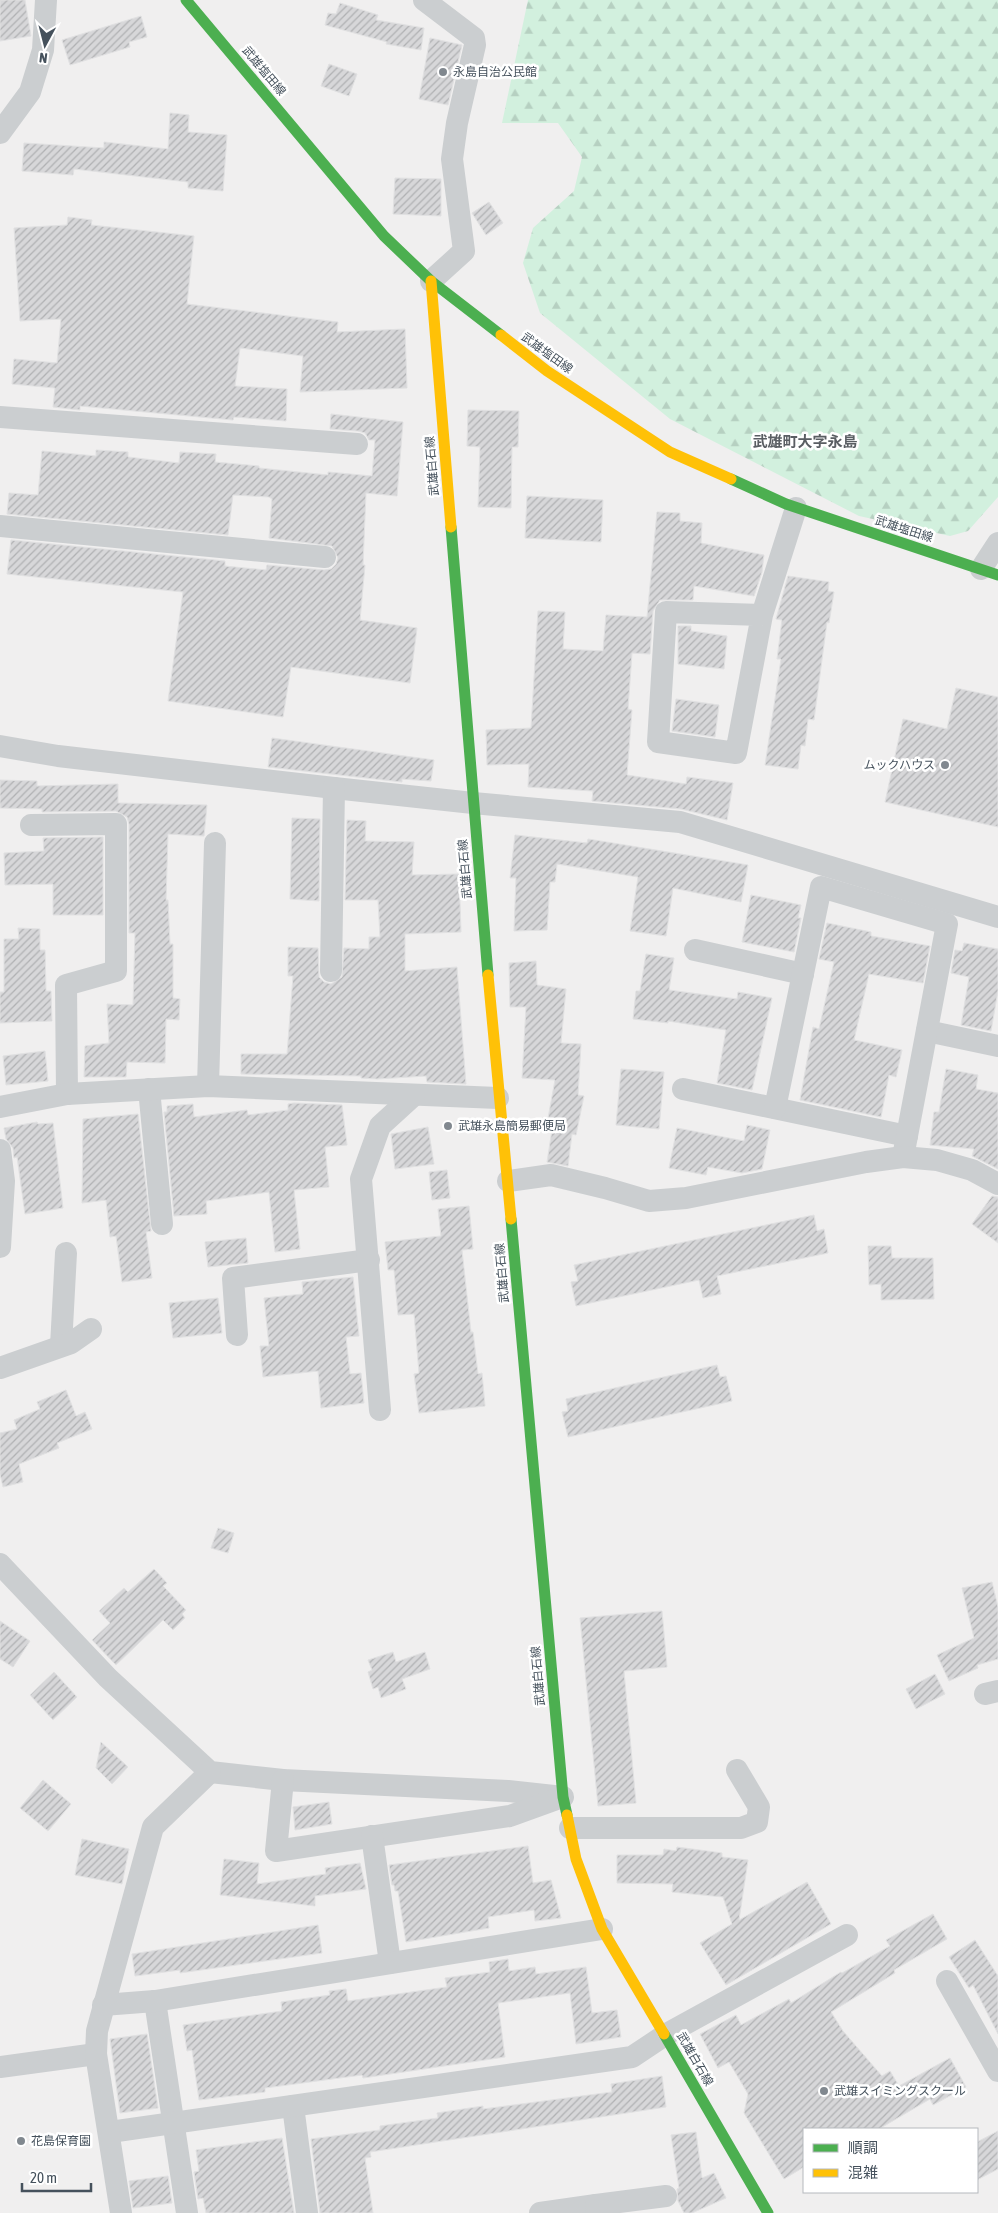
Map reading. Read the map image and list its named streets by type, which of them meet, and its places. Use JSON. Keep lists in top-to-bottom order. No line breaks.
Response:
{"streets":{"main road":["武雄塩田線","武雄白石線"]},"crossings":[["武雄塩田線","武雄白石線"]],"districts":["武雄町大字永島"],"places":["永島自治公民館","ムックハウス","武雄永島簡易郵便局","武雄スイミングスクール","花島保育園"],"legend":["順調","混雑"],"scale_bar":"20 m","north":"bottom"}
